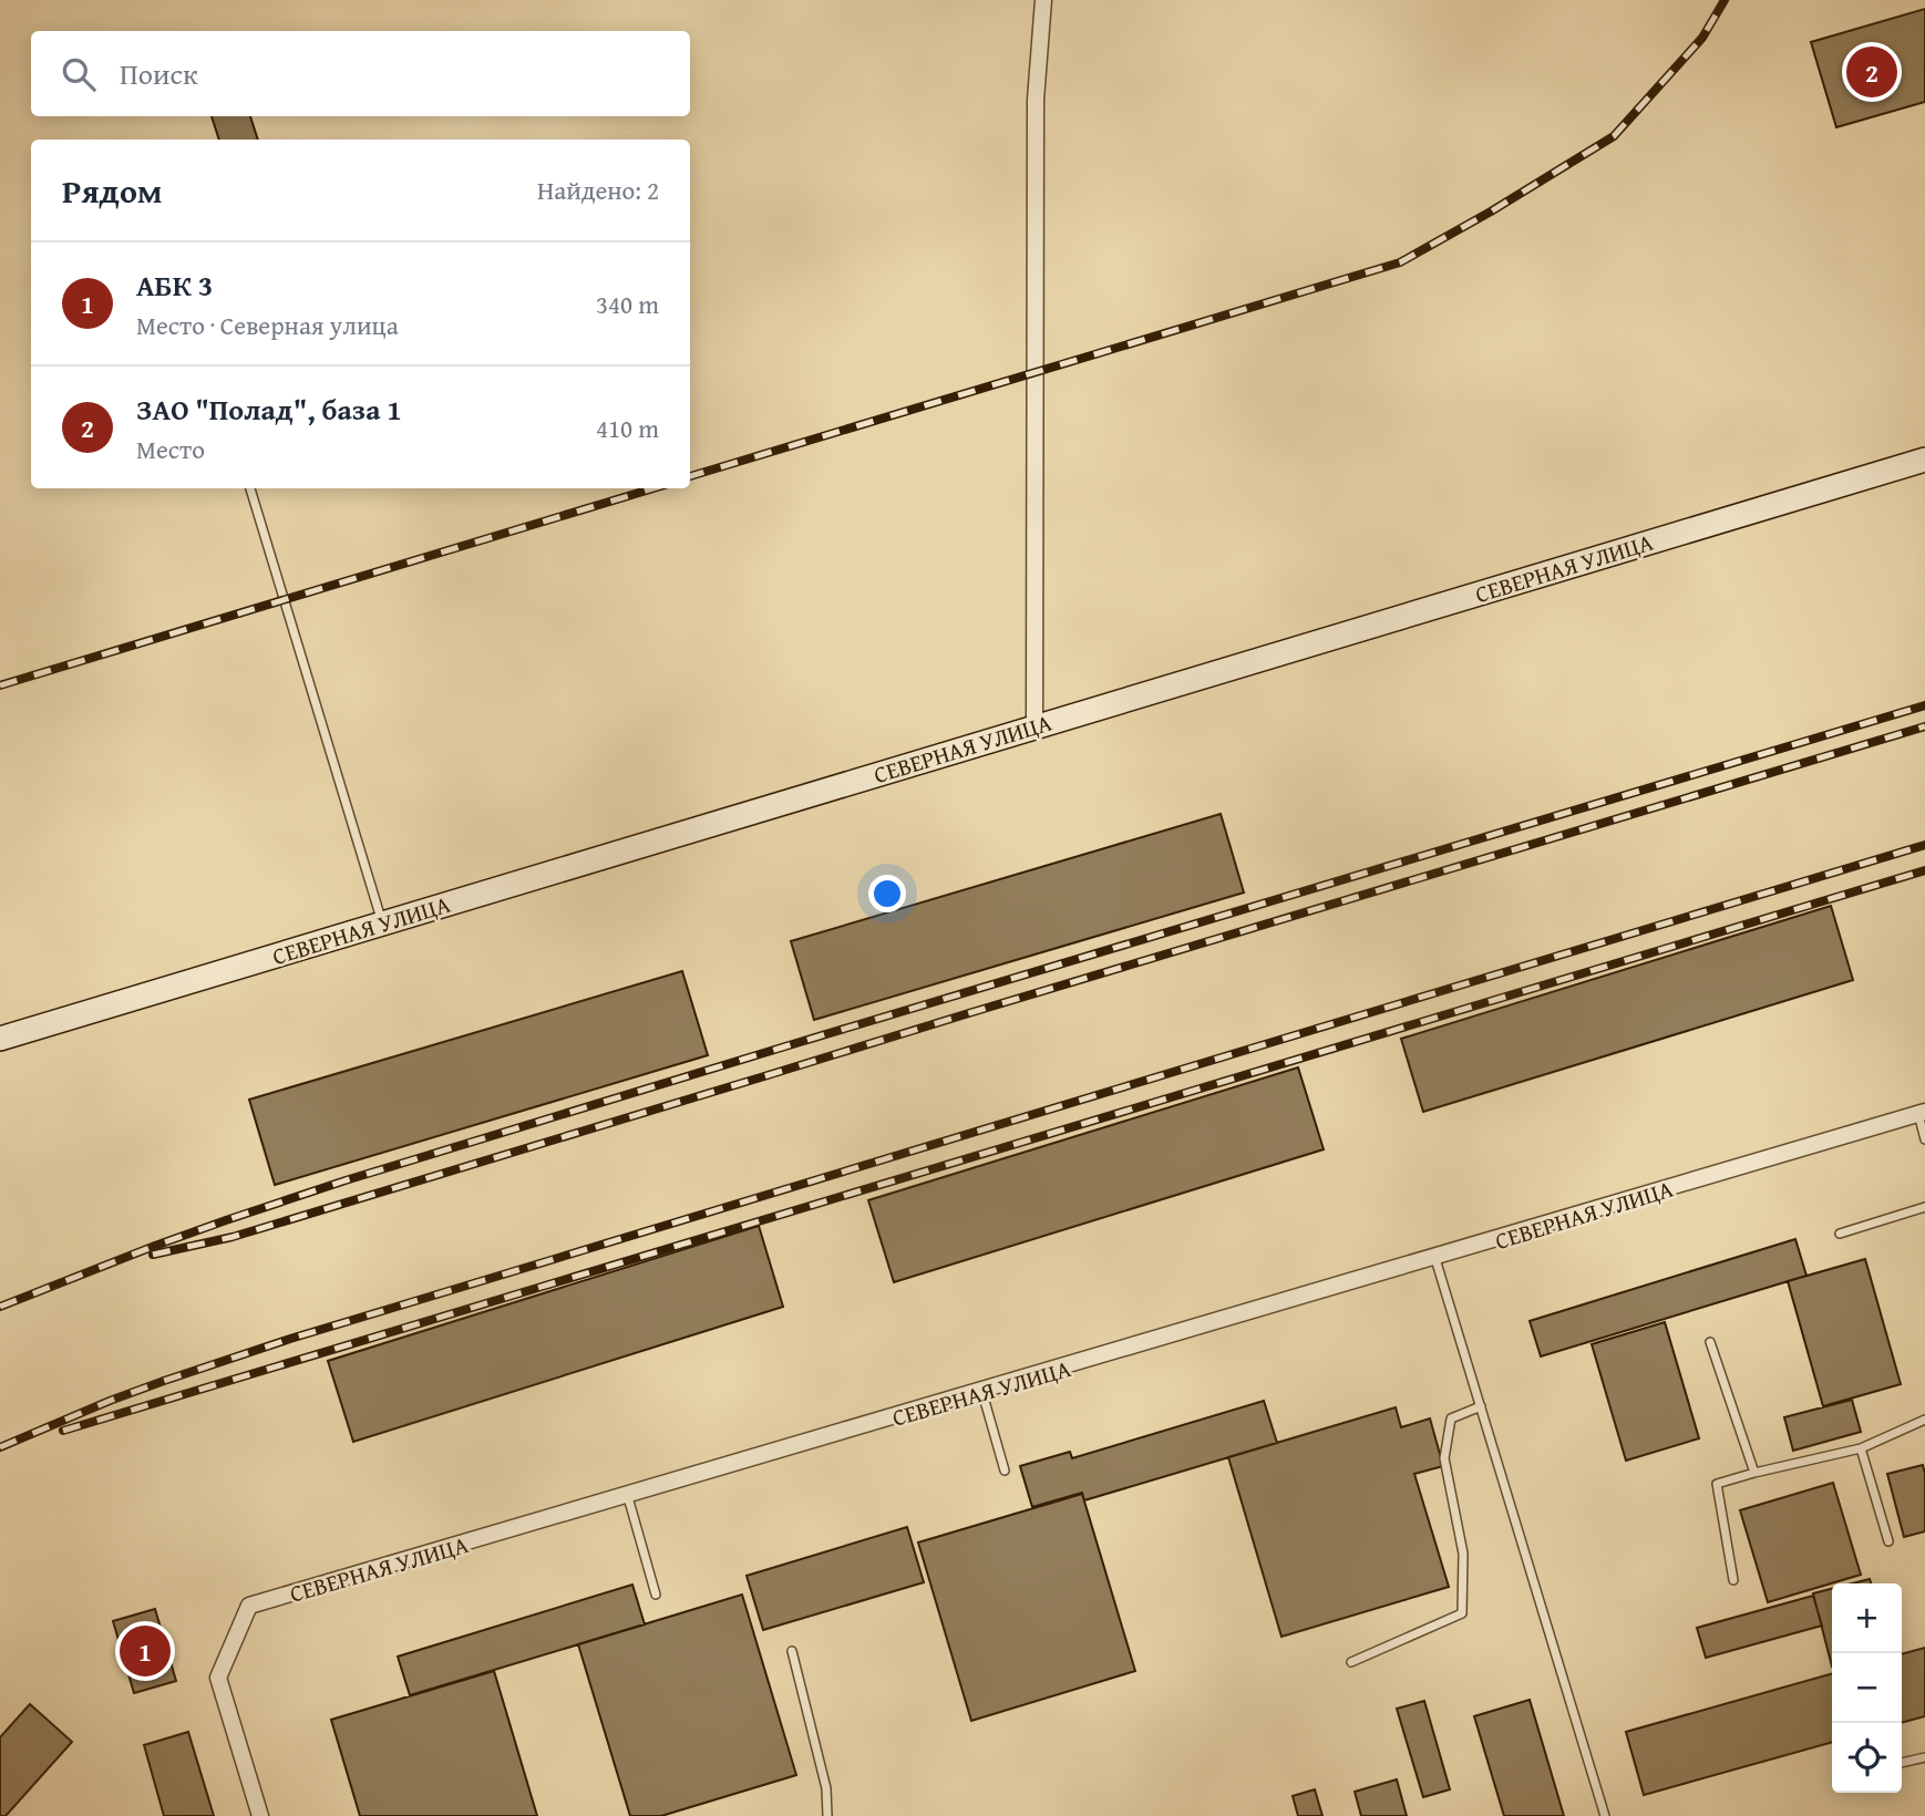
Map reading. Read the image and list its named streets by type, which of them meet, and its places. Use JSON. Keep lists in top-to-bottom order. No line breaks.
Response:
{"streets":{"main road":["СЕВЕРНАЯ УЛИЦА"]},"page":{"search":"Поиск","pins":["2","1"],"heading":["Рядом","Найдено: 2"],"list":[{"mark":"1","name":"АБК 3","note":"Место · Северная улица","value":"340 m"},{"mark":"2","name":"ЗАО \"Полад\", база 1","note":"Место","value":"410 m"}],"map_buttons":["+","−"]}}
